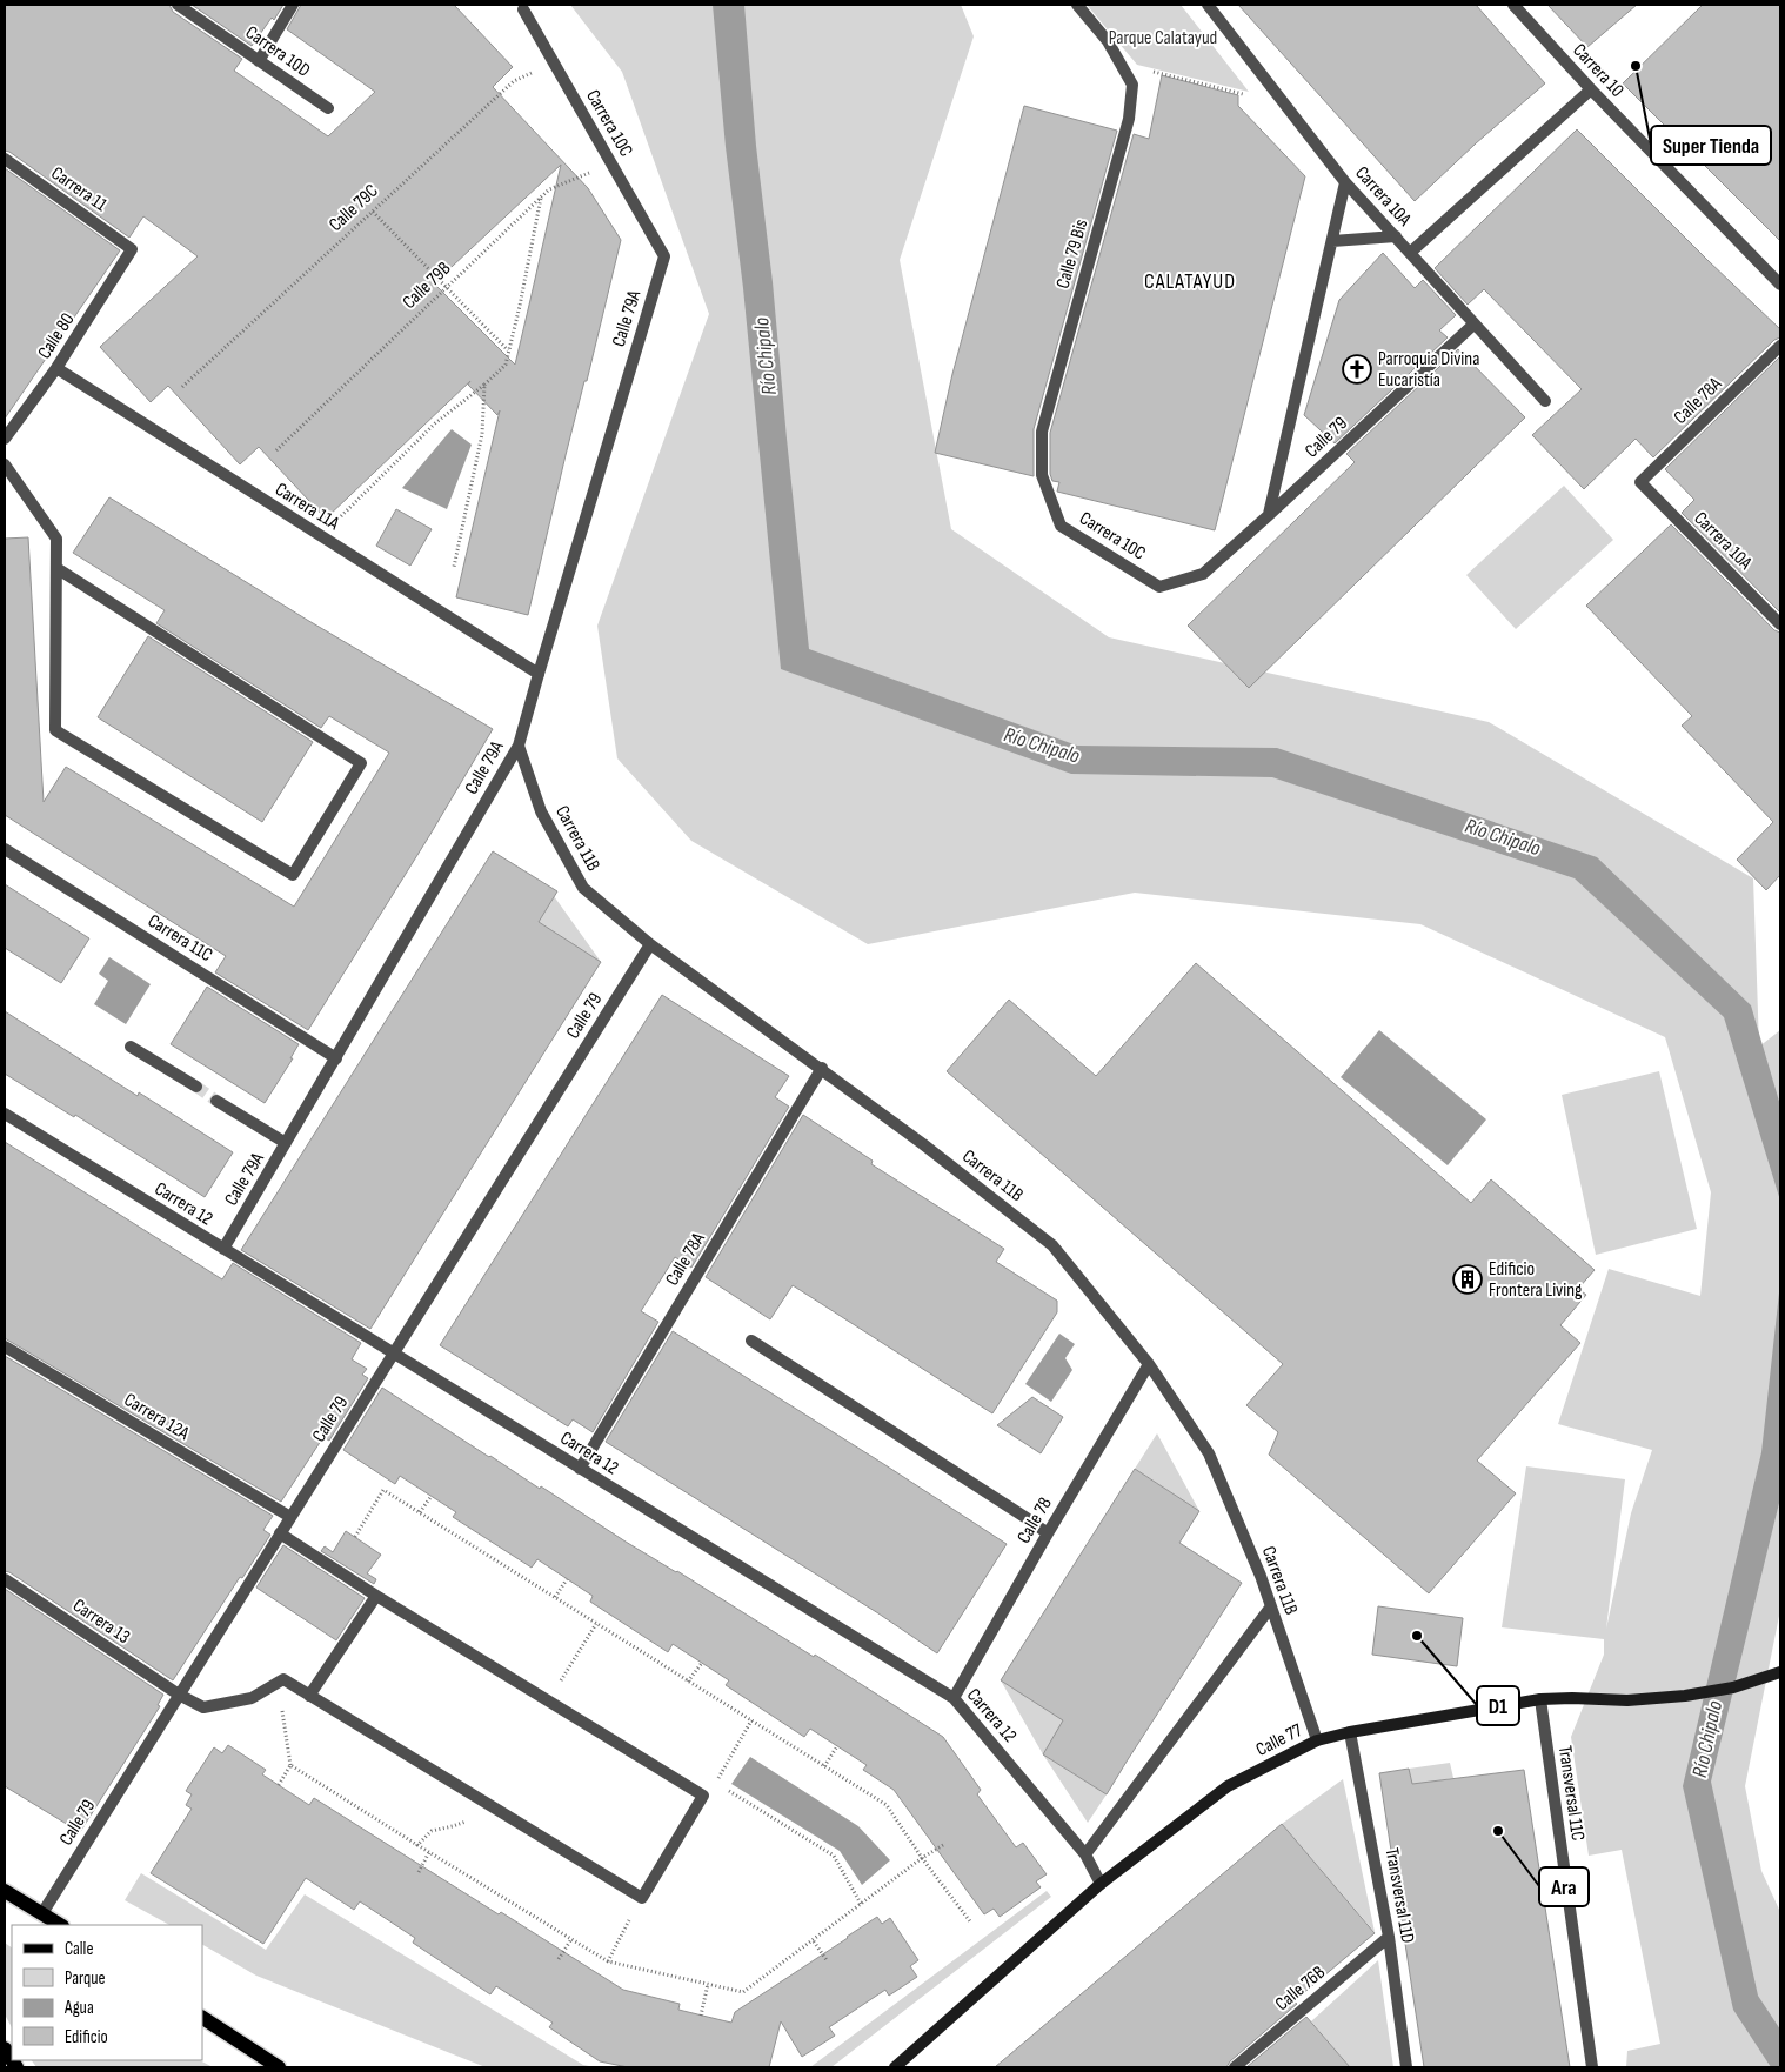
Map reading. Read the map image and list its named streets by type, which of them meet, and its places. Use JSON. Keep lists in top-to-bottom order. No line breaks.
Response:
{"streets":{"street":["Carrera 10D","Carrera 10","Carrera 10C","Carrera 11","Carrera 10A","Calle 79 Bis","Calle 79A","Calle 80","Calle 78A","Calle 79","Carrera 11A","Carrera 11B","Carrera 11C","Carrera 12","Carrera 12A","Calle 78","Carrera 13","Calle 77","Transversal 11C","Transversal 11D","Calle 76B"],"path":["Calle 79C","Calle 79B"]},"crossings":[["Carrera 10C","Calle 79C"],["Carrera 10C","Calle 79 Bis"],["Carrera 10C","Calle 79B"],["Carrera 10C","Calle 79A"],["Carrera 10C","Calle 79"],["Carrera 11","Calle 80"],["Carrera 10A","Calle 78A"],["Carrera 10A","Calle 79"],["Calle 79A","Carrera 11A"],["Calle 79A","Carrera 11B"],["Calle 79A","Carrera 11C"],["Calle 79A","Carrera 12"],["Calle 80","Carrera 11A"],["Calle 78A","Carrera 11B"],["Calle 78A","Carrera 12"],["Calle 79","Carrera 11B"],["Calle 79","Carrera 12"],["Calle 79","Carrera 12A"],["Calle 79","Carrera 13"],["Carrera 11B","Calle 78"],["Carrera 11B","Calle 77"],["Carrera 12","Calle 78"],["Carrera 12","Calle 77"],["Calle 77","Transversal 11C"],["Calle 77","Transversal 11D"],["Transversal 11D","Calle 76B"]],"districts":["CALATAYUD"],"water":["Río Chipalo"],"parks":["Parque Calatayud"],"places":{"other":["Super Tienda","D1","Ara"],"church":["Parroquia Divina Eucaristía"],"building":["Edificio Frontera Living"]},"legend":["Calle","Parque","Agua","Edificio"]}
